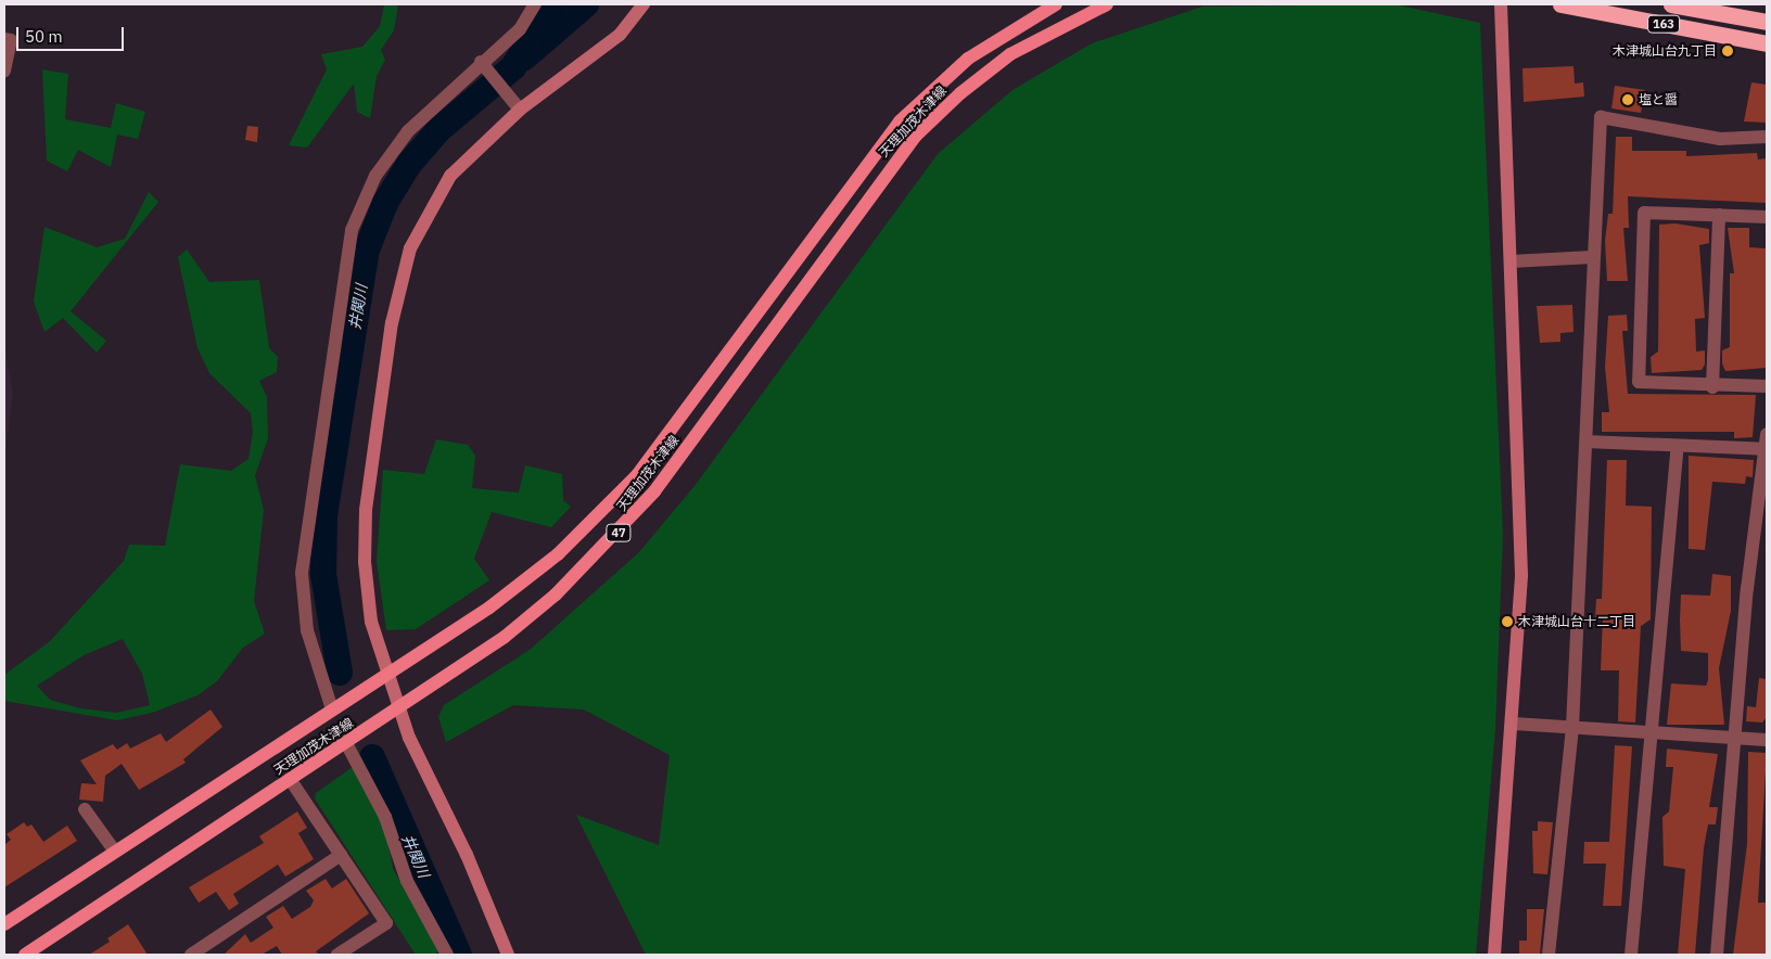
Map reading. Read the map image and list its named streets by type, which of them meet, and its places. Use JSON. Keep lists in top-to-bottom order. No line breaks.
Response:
{"streets":{"highway":["163"],"main road":["天理加茂木津線","47"]},"water":["井関川"],"places":["木津城山台九丁目","塩と醤","木津城山台十二丁目"],"scale_bar":"50 m"}
